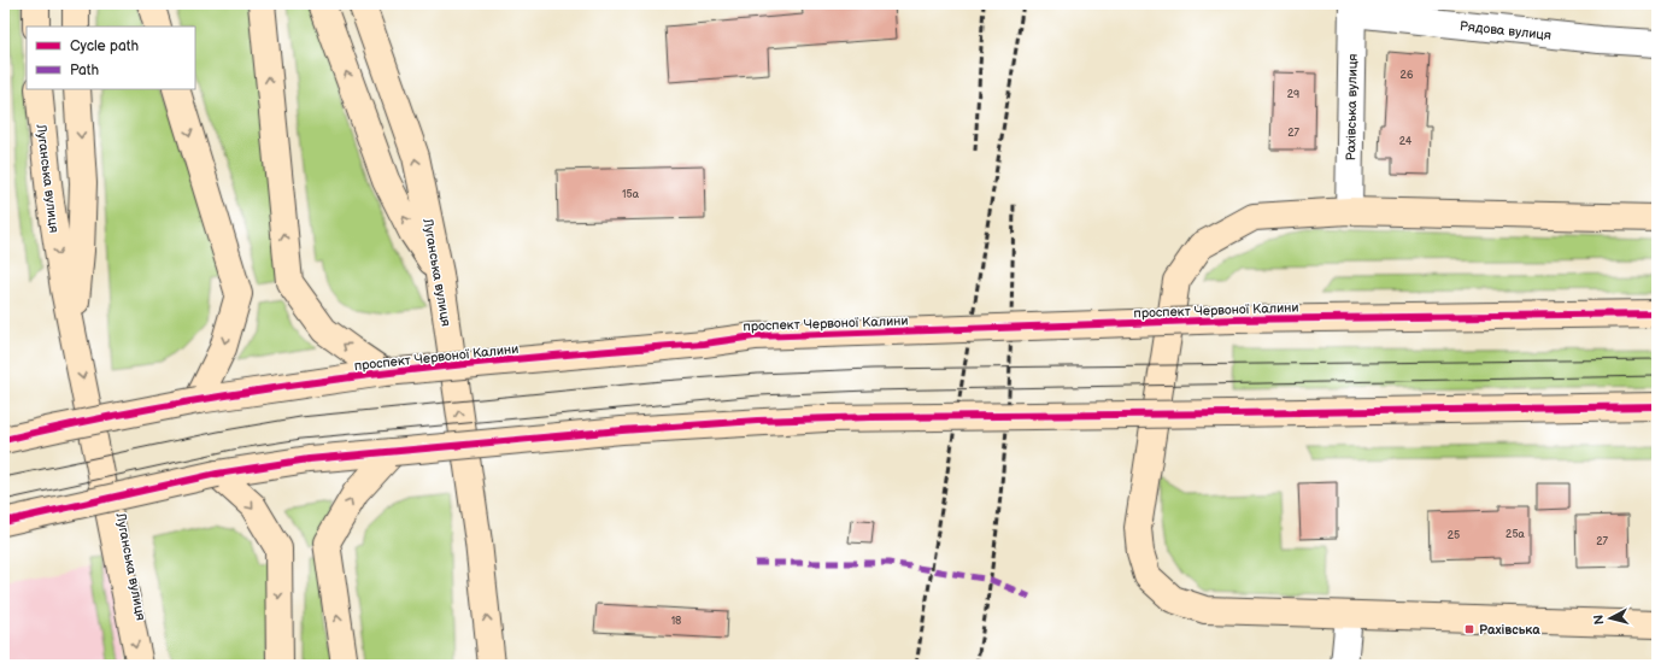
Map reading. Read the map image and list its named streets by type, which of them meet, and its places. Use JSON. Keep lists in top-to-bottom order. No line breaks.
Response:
{"streets":{"main road":["Луганська вулиця","проспект Червоної Калини"],"street":["Рядова вулиця","Рахівська вулиця"]},"crossings":[["Рядова вулиця","Рахівська вулиця"]],"places":{"transit":["Рахівська"]},"house_numbers":["26","29","27","24","15а","25а","25","27","18"],"legend":["Cycle path","Path"],"north":"left"}
